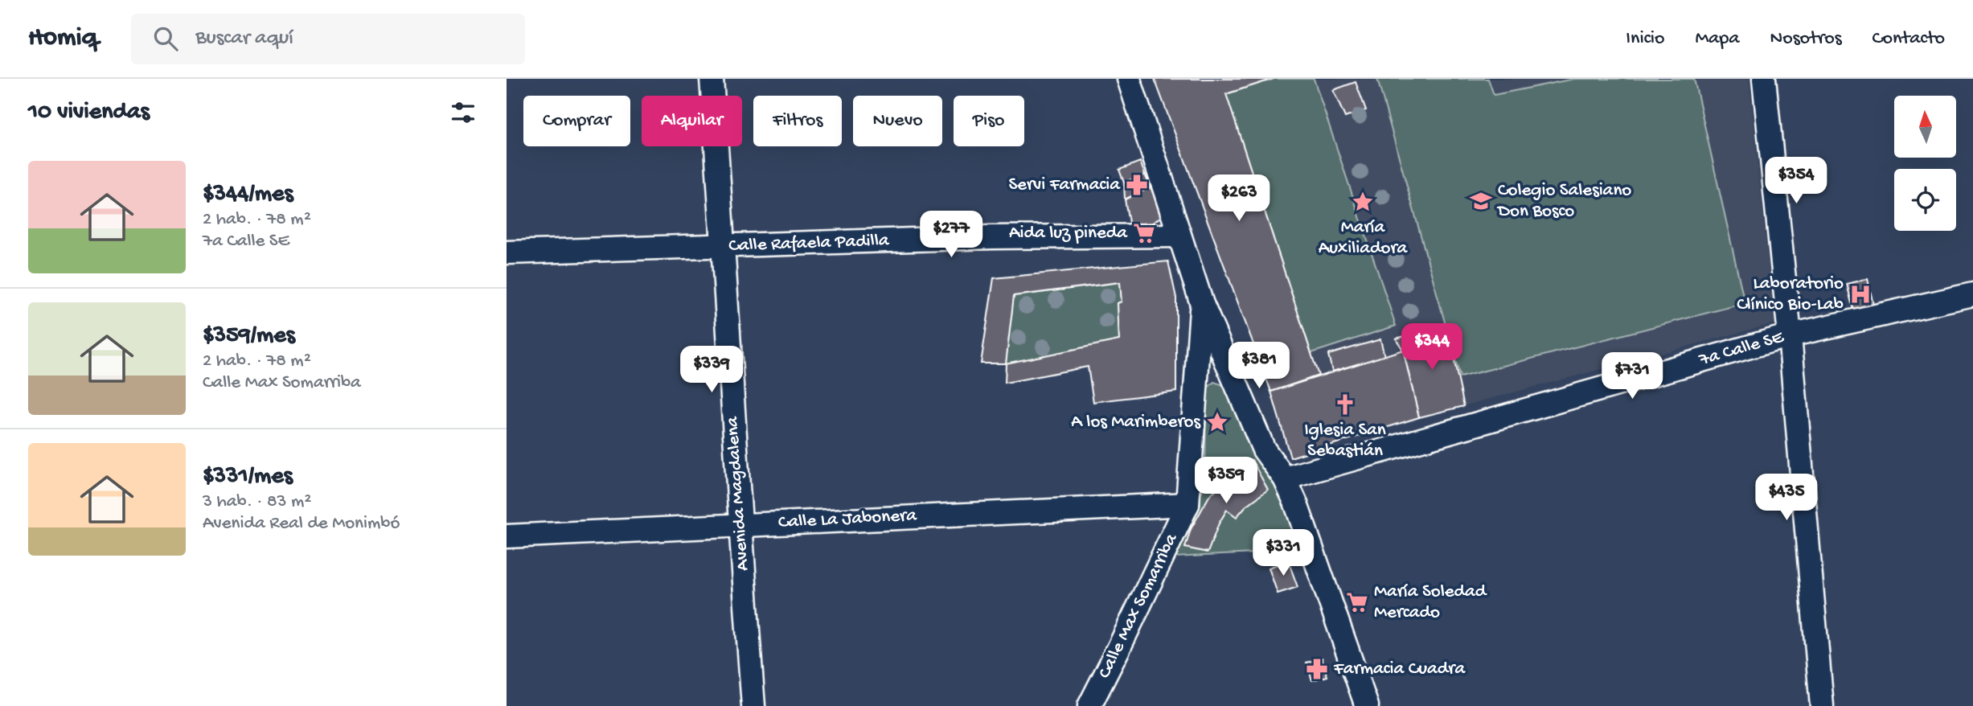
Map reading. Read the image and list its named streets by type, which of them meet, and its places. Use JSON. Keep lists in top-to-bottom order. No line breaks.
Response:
{"streets":{"street":["Calle Rafaela Padilla","7a Calle SE","Avenida Magdalena","Calle La Jabonera","Calle Max Somarriba"]},"crossings":[["Calle Rafaela Padilla","Avenida Magdalena"],["Avenida Magdalena","Calle La Jabonera"],["Calle La Jabonera","Calle Max Somarriba"]],"places":{"pharmacy":["Servi Farmacia","Farmacia Cuadra"],"school or university":["Colegio Salesiano Don Bosco"],"place":["María Auxiliadora","A los Marimberos"],"supermarket":["Aida luz pineda","María Soledad Mercado"],"hospital":["Laboratorio Clínico Bio-Lab"],"church":["Iglesia San Sebastián"]},"north":"top","page":{"header":"Homiq","search":"Buscar aquí","nav":["Inicio","Mapa","Nosotros","Contacto"],"heading":"10 viviendas","chip":["Comprar","Alquilar","Filtros","Nuevo","Piso"],"list":[{"name":"$344/mes","note":"2 hab. · 78 m² · 7a Calle SE"},{"name":"$359/mes","note":"2 hab. · 78 m² · Calle Max Somarriba"},{"name":"$331/mes","note":"3 hab. · 83 m² · Avenida Real de Monimbó"}],"price":["$354","$263","$277","$344","$381","$339","$731","$359","$435","$331"]}}
